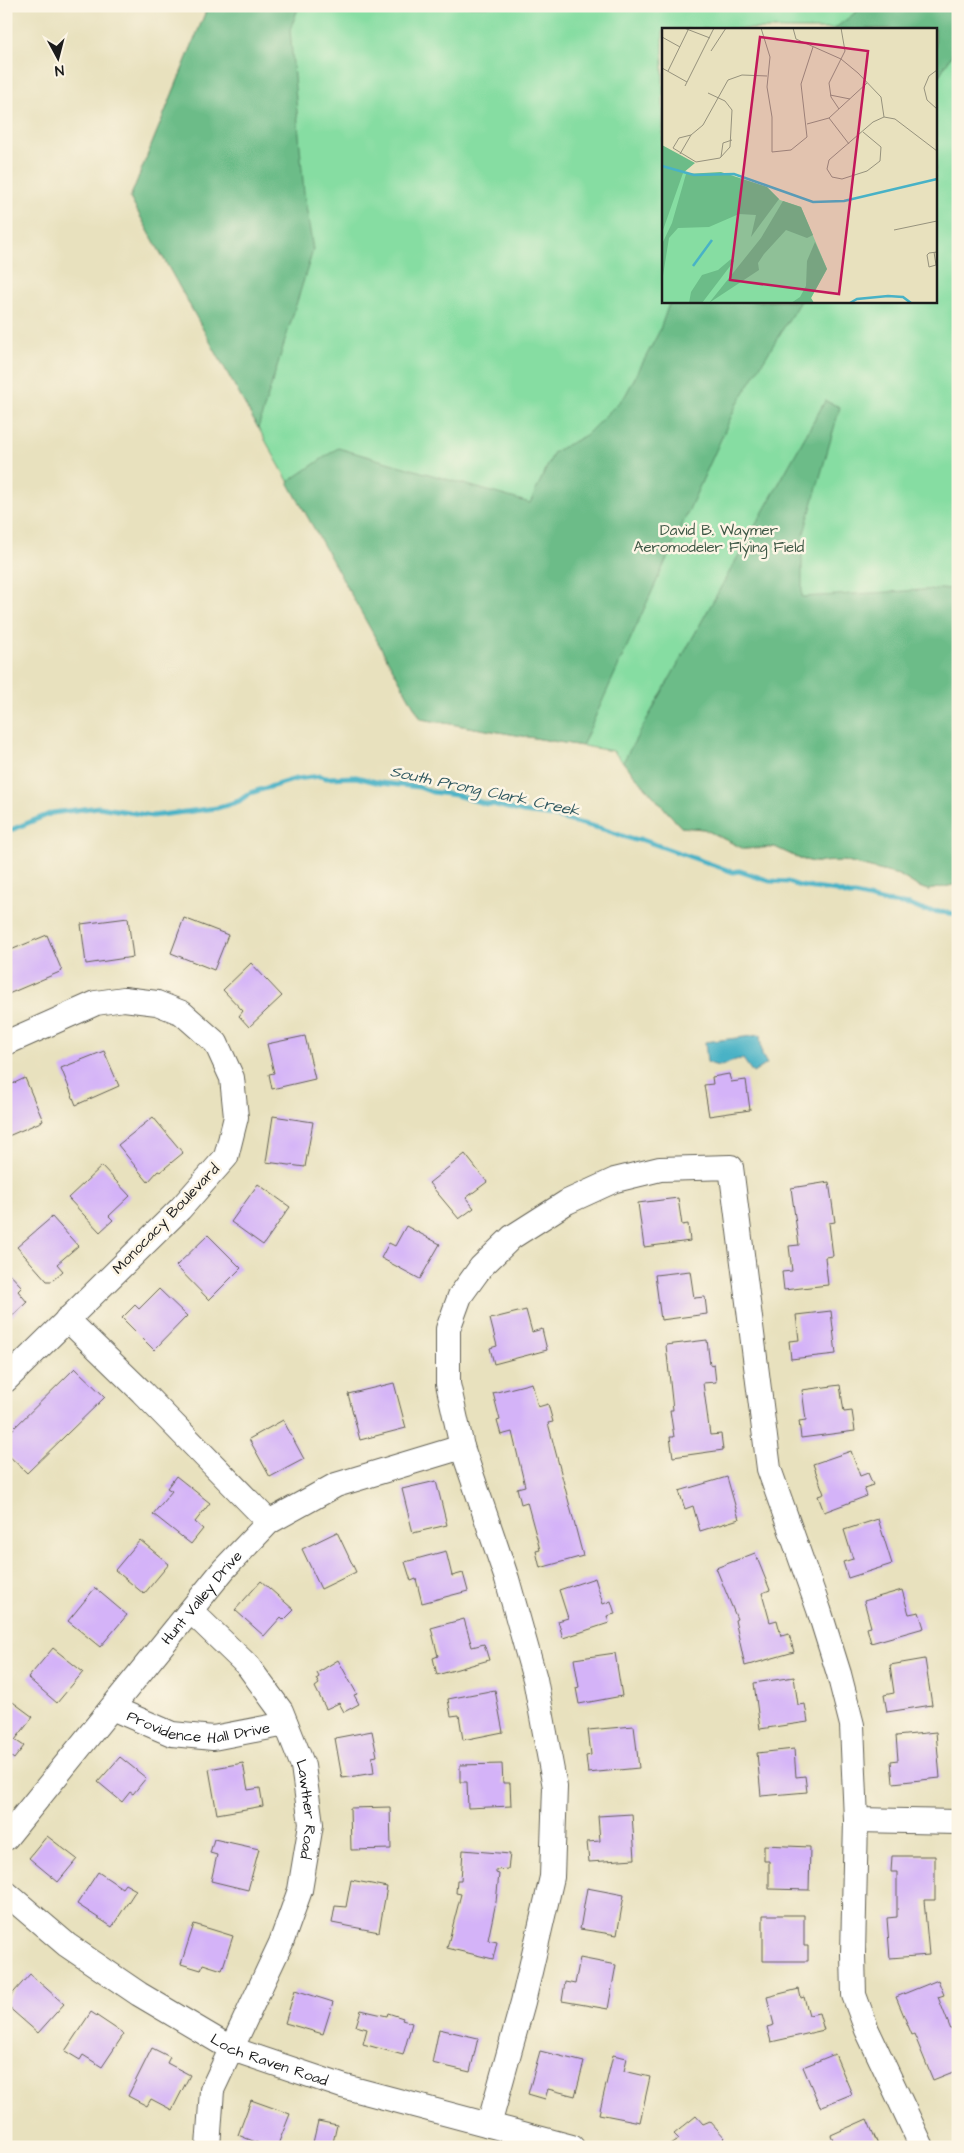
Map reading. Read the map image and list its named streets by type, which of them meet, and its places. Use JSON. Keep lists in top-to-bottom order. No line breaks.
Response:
{"streets":{"street":["Monocacy Boulevard","Hunt Valley Drive","Providence Hall Drive","Lawther Road","Loch Raven Road"]},"crossings":[["Hunt Valley Drive","Providence Hall Drive"],["Hunt Valley Drive","Lawther Road"],["Providence Hall Drive","Lawther Road"],["Lawther Road","Loch Raven Road"]],"water":["South Prong Clark Creek"],"parks":["David B. Waymer Aeromodeler Flying Field"],"north":"bottom"}
